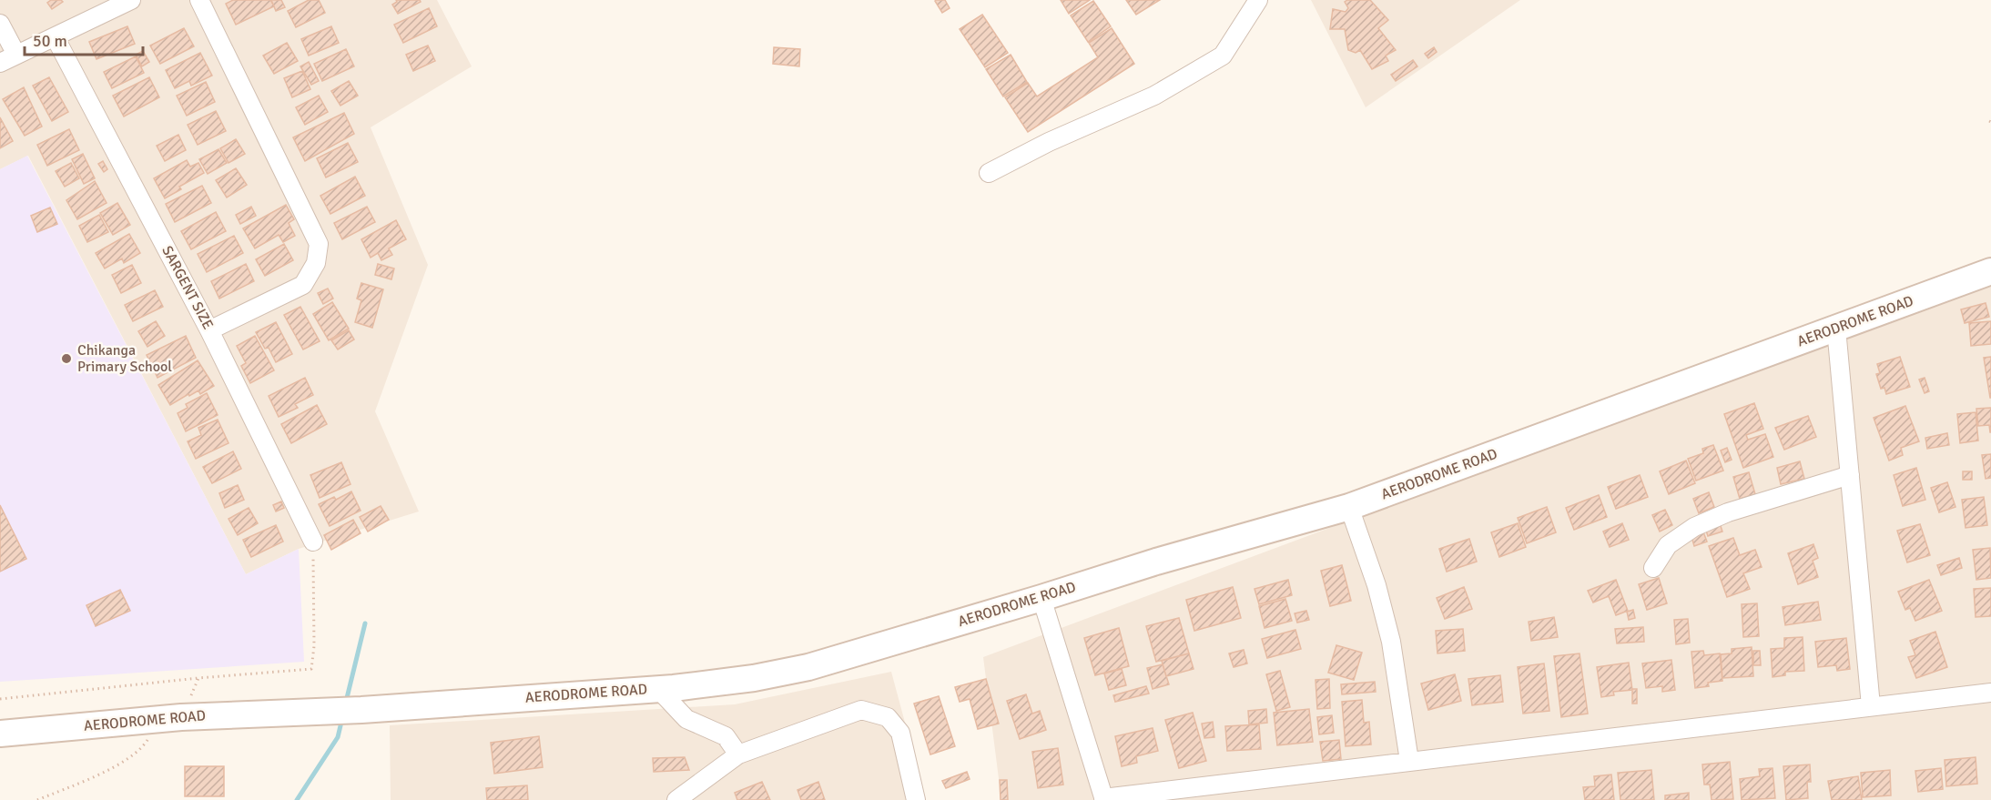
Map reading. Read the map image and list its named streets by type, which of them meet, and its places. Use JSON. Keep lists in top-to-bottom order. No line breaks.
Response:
{"streets":{"street":["SARGENT SIZE","AERODROME ROAD"]},"places":["Chikanga Primary School"],"scale_bar":"50 m"}
